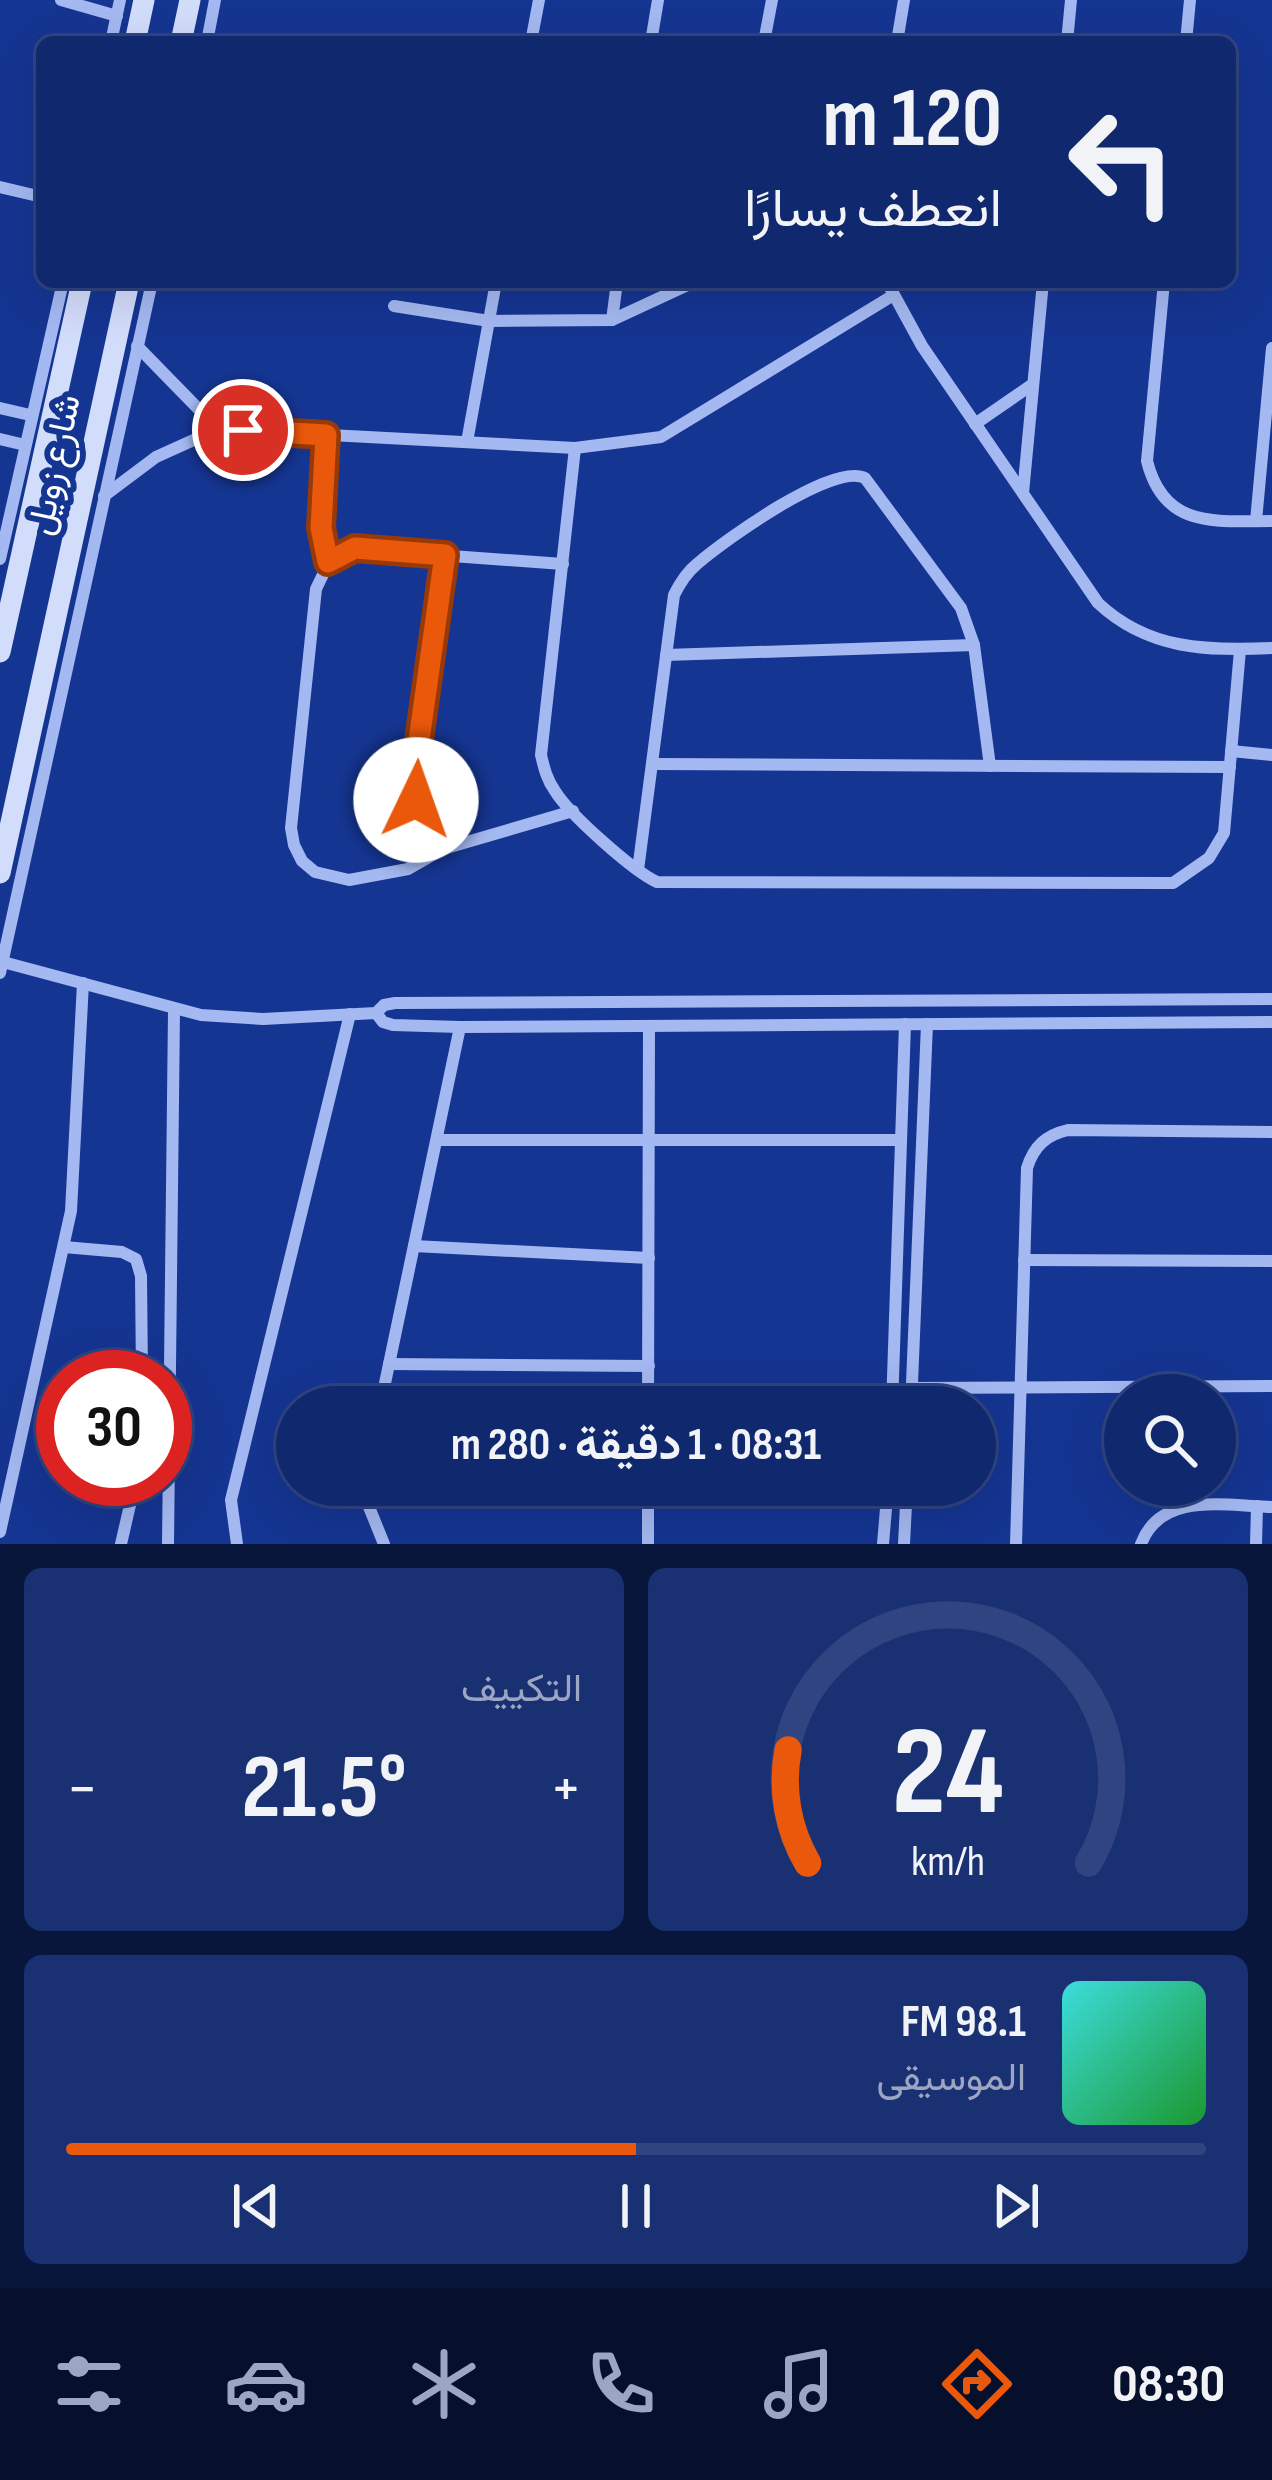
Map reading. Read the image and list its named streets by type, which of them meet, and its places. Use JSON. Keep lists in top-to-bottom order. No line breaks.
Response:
{"streets":{"main road":["شارع زويل"]},"page":{"turn":["120 m","انعطف يسارًا"],"limit":"30","trip":"08:31 · 1 دقيقة · 280 m","tile":"التكييف","heat":["−","21.5°","+"],"song":["98.1 FM","الموسيقى"],"tabs":"08:30","gauge":["24","km/h"]}}
